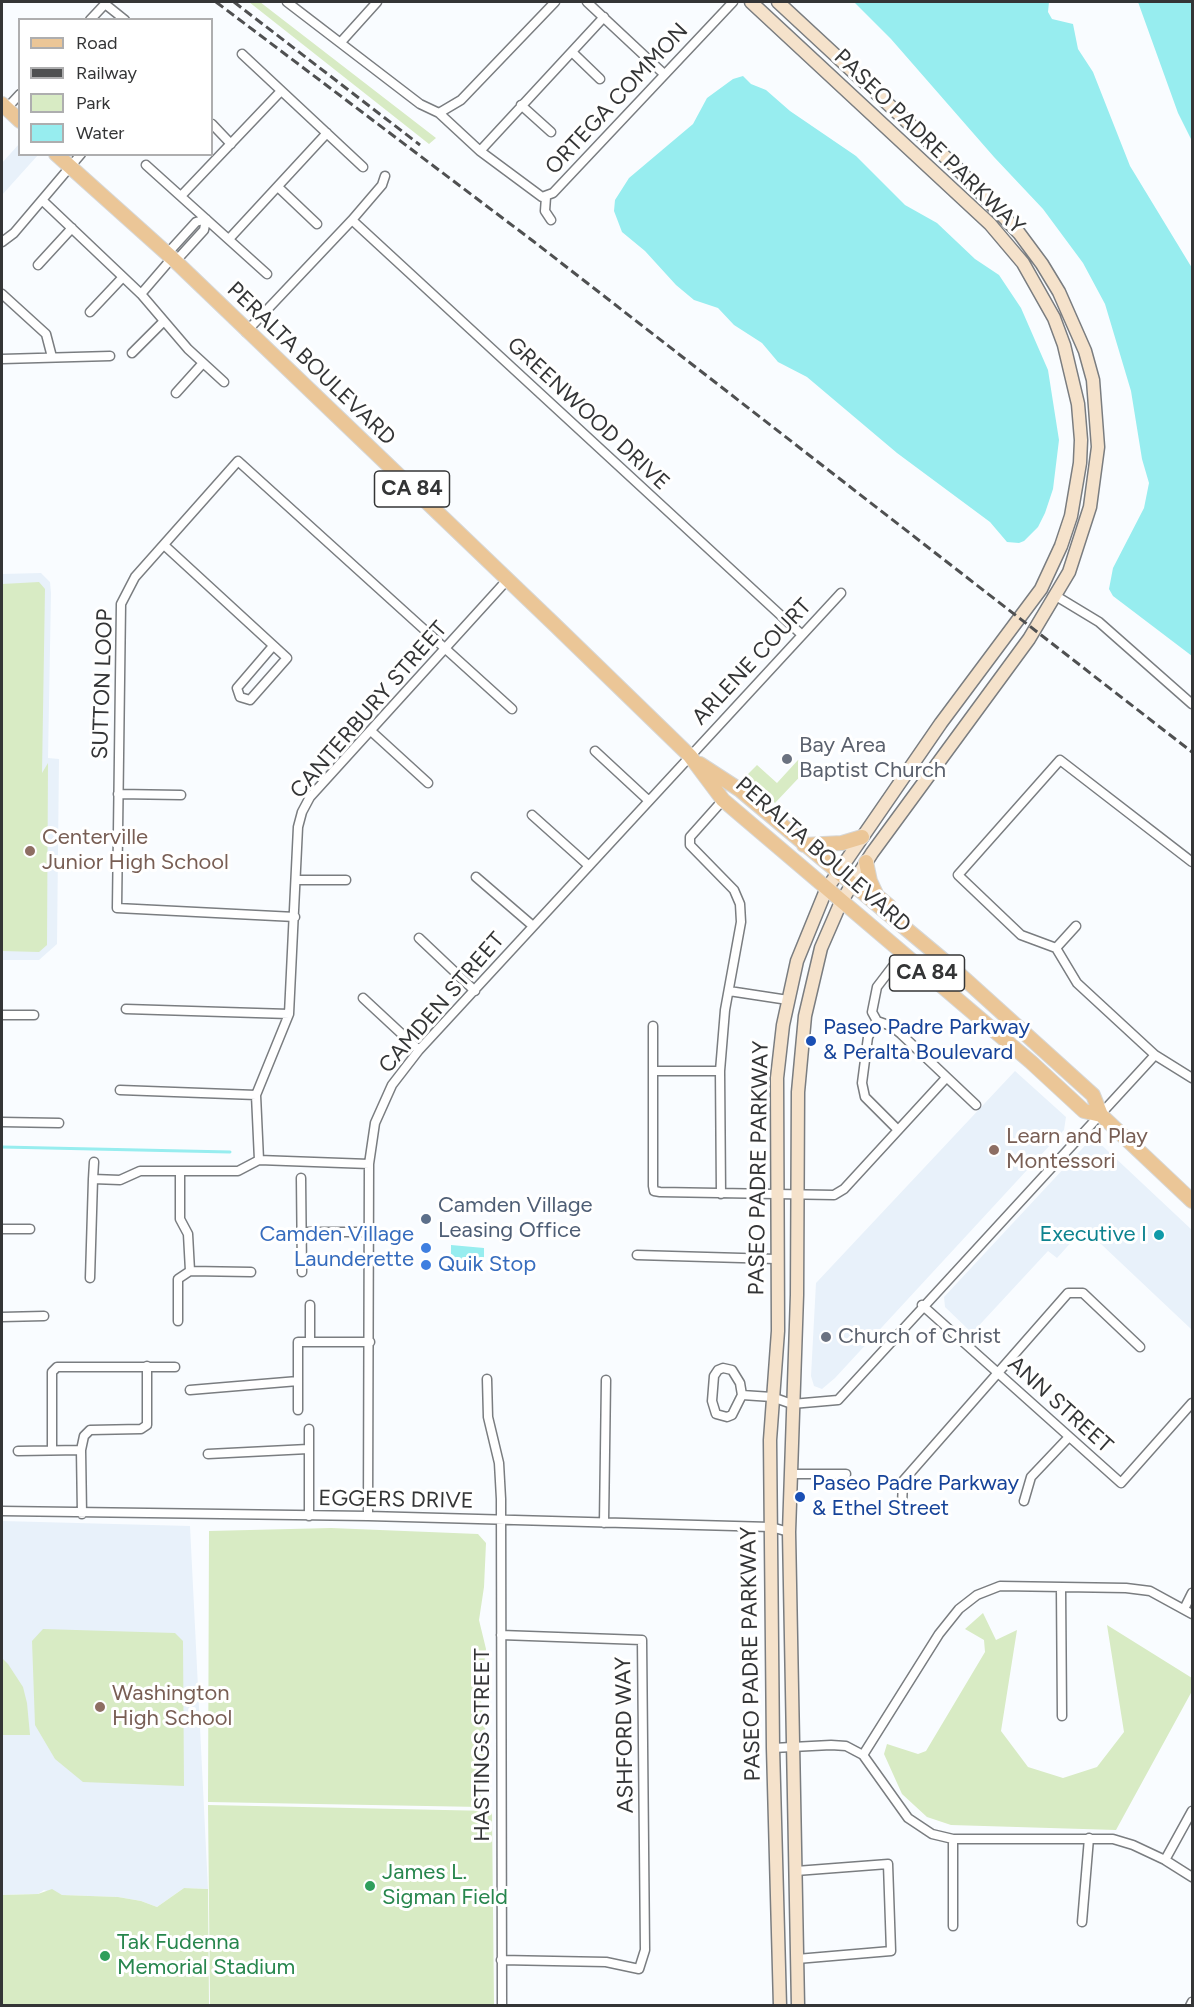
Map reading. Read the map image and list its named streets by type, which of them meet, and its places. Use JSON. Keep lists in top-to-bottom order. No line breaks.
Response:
{"streets":{"main road":["PASEO PADRE PARKWAY","PERALTA BOULEVARD","CA 84"],"street":["ORTEGA COMMON","GREENWOOD DRIVE","ARLENE COURT","SUTTON LOOP","CANTERBURY STREET","CAMDEN STREET","ANN STREET","EGGERS DRIVE","ASHFORD WAY","HASTINGS STREET"]},"crossings":[["PASEO PADRE PARKWAY","PERALTA BOULEVARD"],["PASEO PADRE PARKWAY","EGGERS DRIVE"],["PERALTA BOULEVARD","ARLENE COURT"],["PERALTA BOULEVARD","CANTERBURY STREET"],["PERALTA BOULEVARD","CAMDEN STREET"],["GREENWOOD DRIVE","ARLENE COURT"],["ARLENE COURT","CAMDEN STREET"],["SUTTON LOOP","CANTERBURY STREET"],["CAMDEN STREET","EGGERS DRIVE"],["EGGERS DRIVE","HASTINGS STREET"],["ASHFORD WAY","HASTINGS STREET"]],"places":["Bay Area Baptist Church","Centerville Junior High School","Paseo Padre Parkway & Peralta Boulevard","Learn and Play Montessori","Camden Village Leasing Office","Executive I","Camden Village Launderette","Quik Stop","Church of Christ","Paseo Padre Parkway & Ethel Street","Washington High School","James L. Sigman Field","Tak Fudenna Memorial Stadium"],"legend":["Road","Railway","Park","Water"]}
